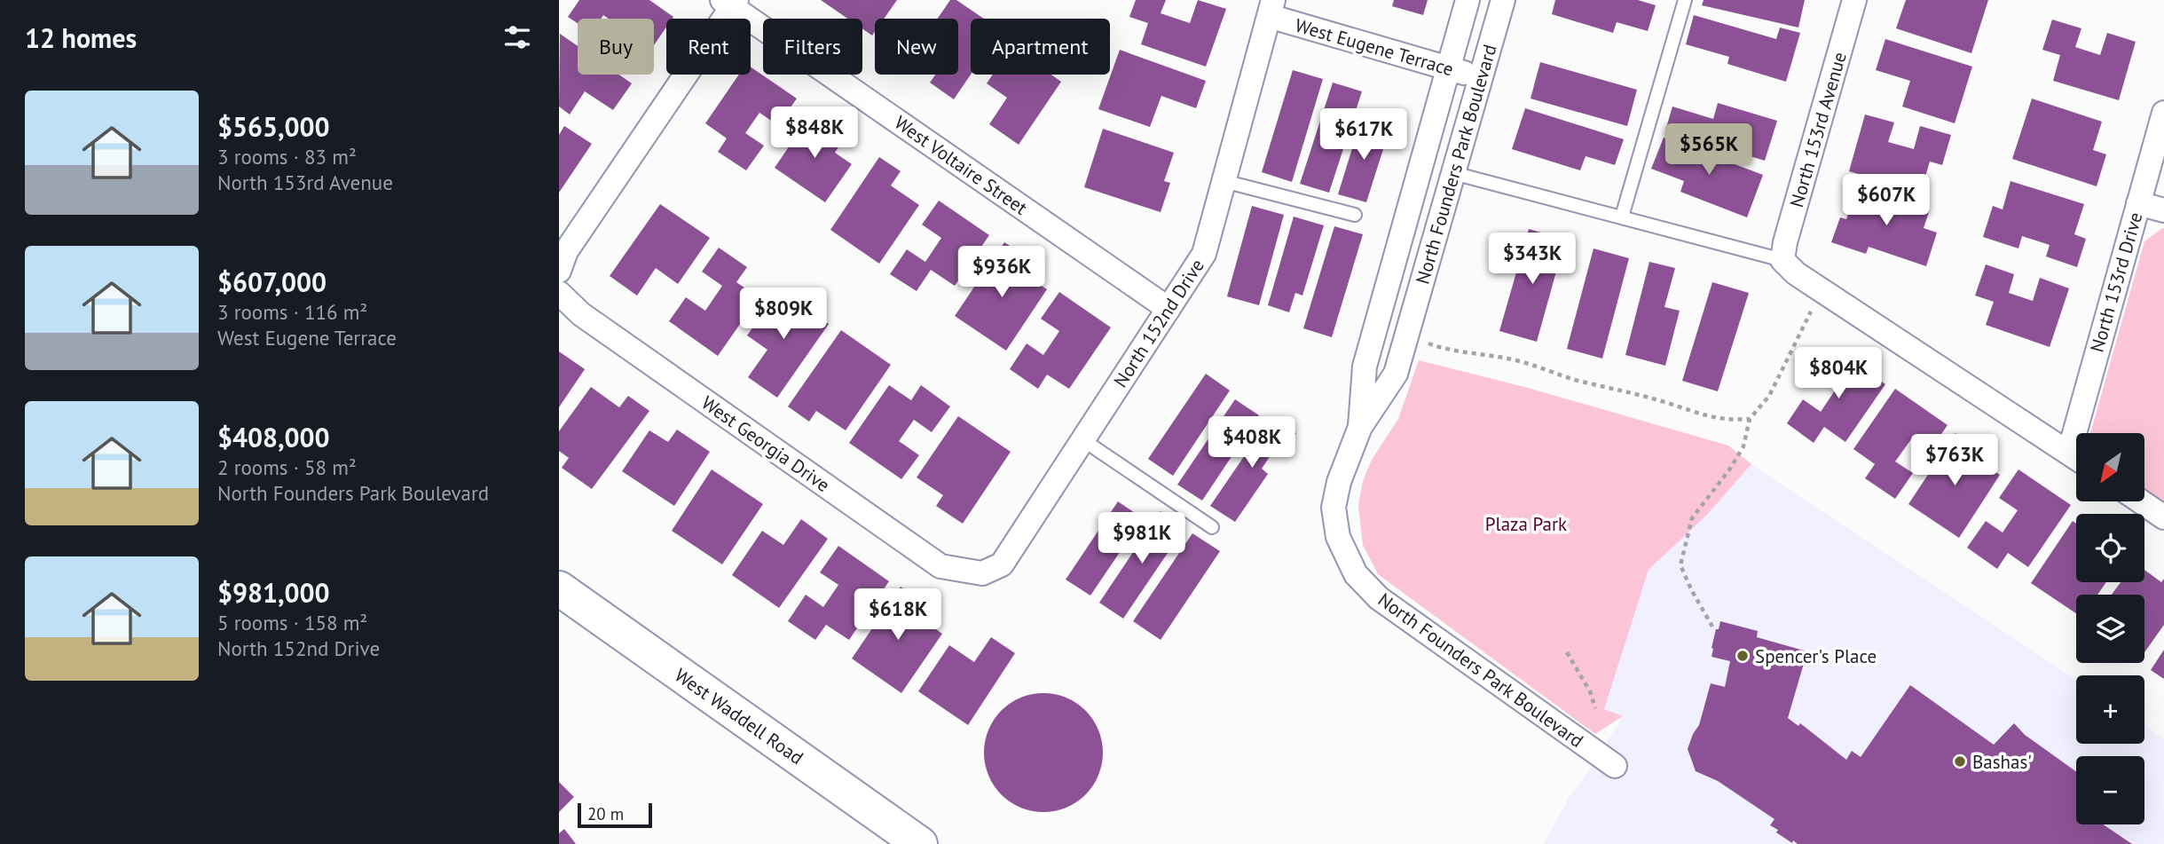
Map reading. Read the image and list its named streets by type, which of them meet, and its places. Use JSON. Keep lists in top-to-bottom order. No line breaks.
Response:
{"streets":{"main road":["West Waddell Road"],"street":["West Eugene Terrace","North 153rd Avenue","North Founders Park Boulevard","West Voltaire Street","North 153rd Drive","North 152nd Drive","West Georgia Drive"]},"crossings":[["West Eugene Terrace","North Founders Park Boulevard"],["West Eugene Terrace","North 152nd Drive"],["West Voltaire Street","North 152nd Drive"],["North 152nd Drive","West Georgia Drive"]],"parks":["Plaza Park"],"places":["Spencer's Place","Bashas'"],"scale_bar":"20 m","north":"bottom left","page":{"heading":"12 homes","chip":["Buy","Rent","Filters","New","Apartment"],"list":[{"name":"$565,000","note":"3 rooms · 83 m² · North 153rd Avenue"},{"name":"$607,000","note":"3 rooms · 116 m² · West Eugene Terrace"},{"name":"$408,000","note":"2 rooms · 58 m² · North Founders Park Boulevard"},{"name":"$981,000","note":"5 rooms · 158 m² · North 152nd Drive"}],"price":["$848K","$617K","$565K","$607K","$343K","$936K","$809K","$804K","$408K","$763K","$981K","$618K"],"map_buttons":["+","−"],"scale":"20 m"}}
